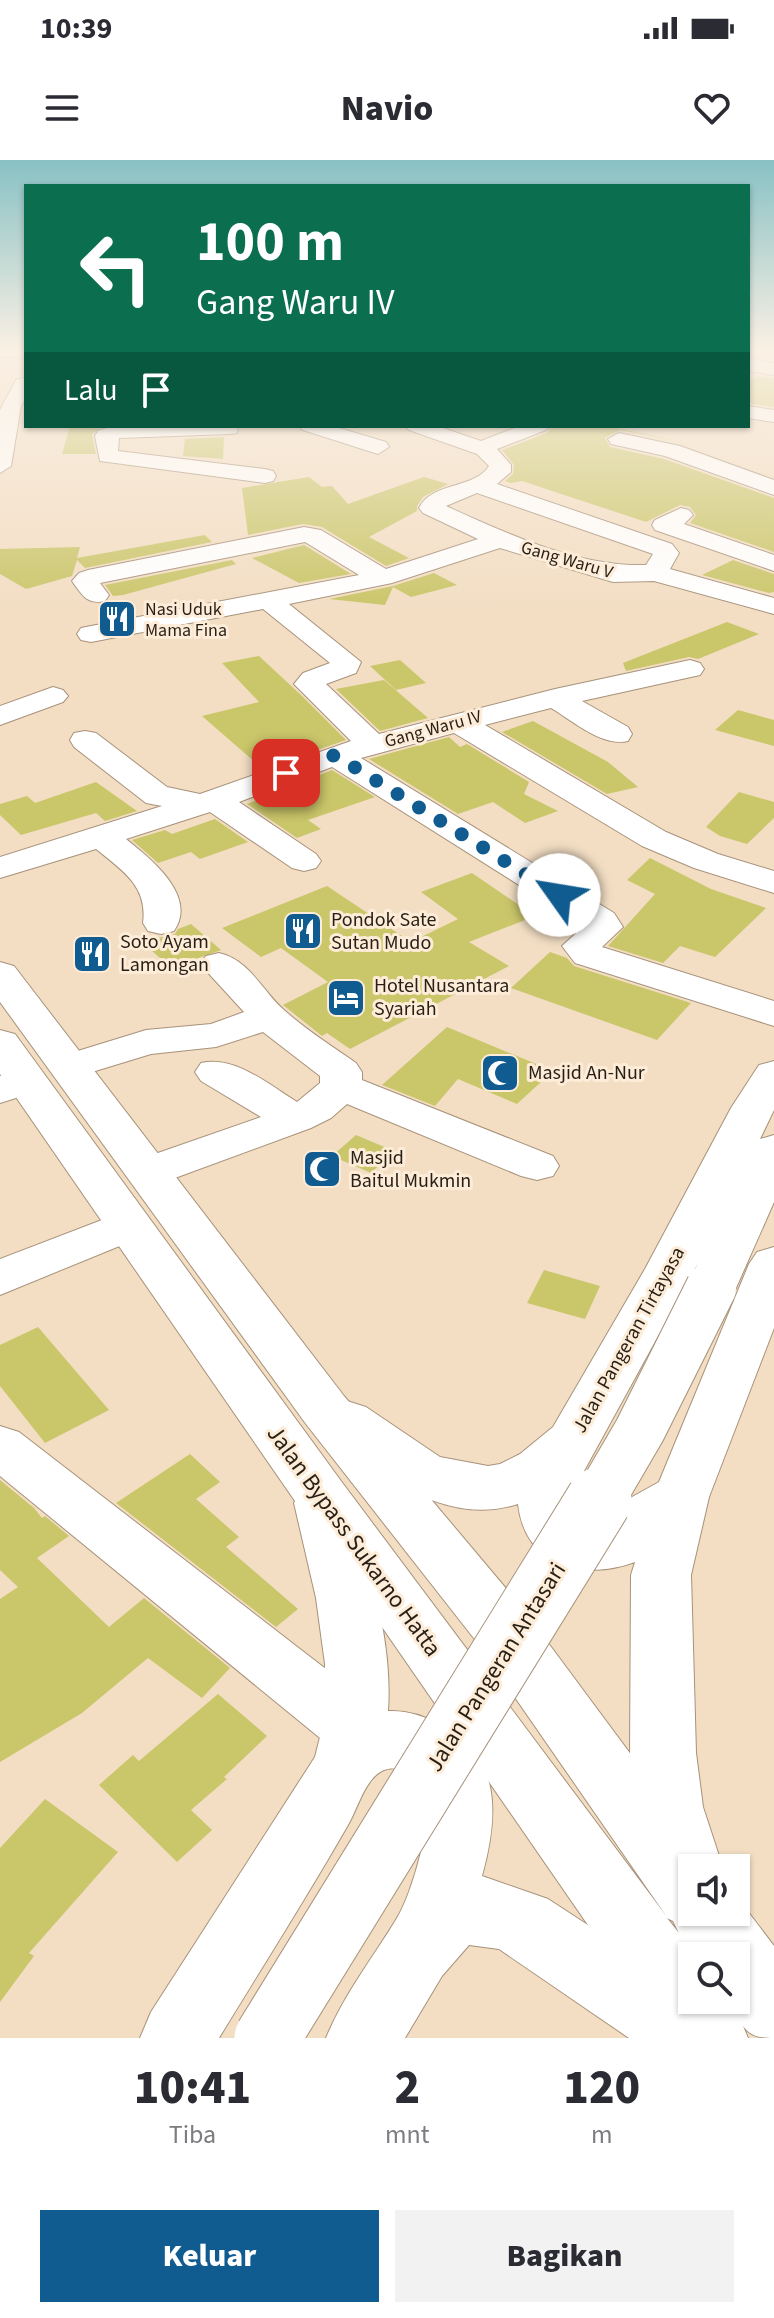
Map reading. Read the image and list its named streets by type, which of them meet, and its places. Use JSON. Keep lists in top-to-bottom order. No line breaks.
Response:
{"streets":{"main road":["Jalan Pangeran Tirtayasa","Jalan Bypass Sukarno Hatta","Jalan Pangeran Antasari"],"street":["Gang Waru V","Gang Waru IV"]},"crossings":[["Jalan Pangeran Tirtayasa","Jalan Bypass Sukarno Hatta"]],"places":{"restaurant":["Nasi Uduk Mama Fina","Pondok Sate Sutan Mudo","Soto Ayam Lamongan"],"hotel":["Hotel Nusantara Syariah"],"mosque":["Masjid An-Nur","Masjid Baitul Mukmin"]},"page":{"status":"10:39","header":"Navio","turn":["100 m","Gang Waru IV"],"then":"Lalu","eta":["10:41","Tiba","2","mnt","120","m"],"buttons":["Keluar","Bagikan"]}}
